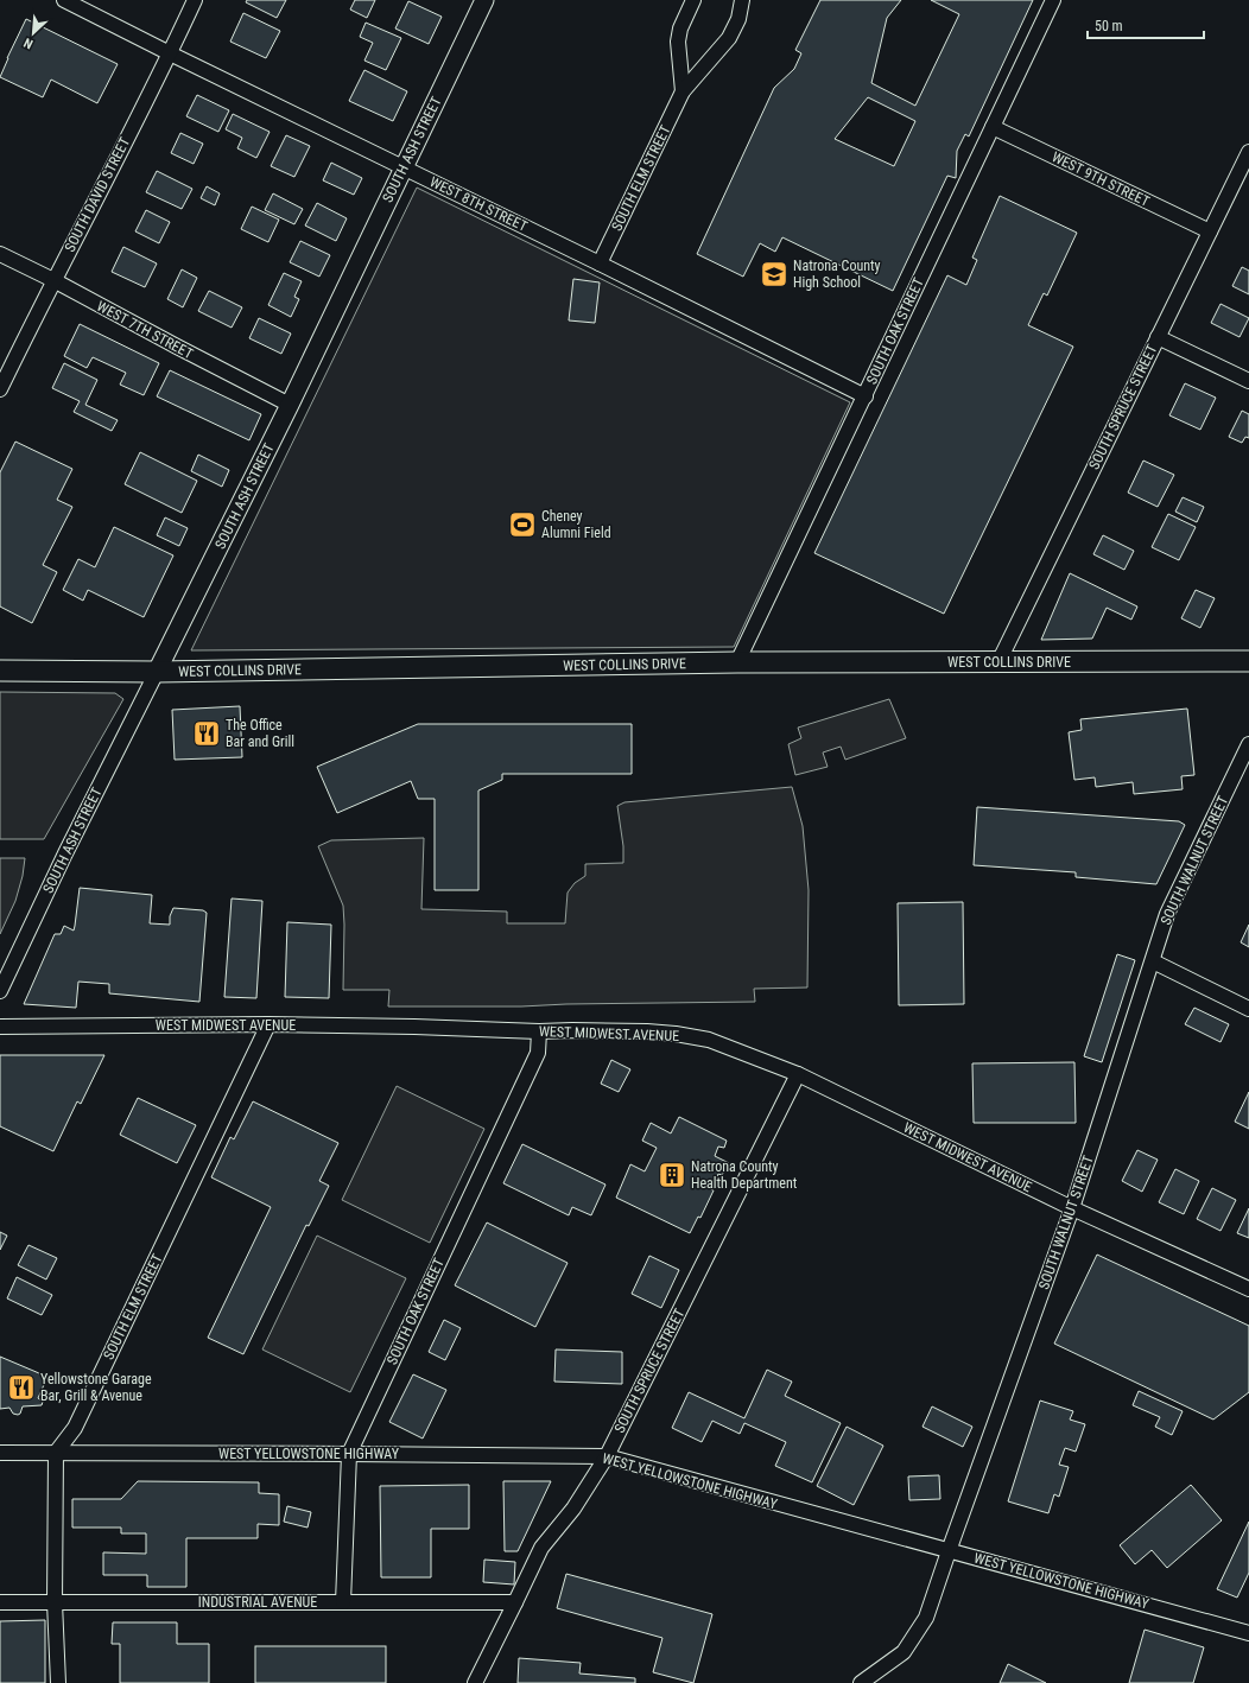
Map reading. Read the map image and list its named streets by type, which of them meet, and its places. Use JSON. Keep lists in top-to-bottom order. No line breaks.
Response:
{"streets":{"main road":["WEST COLLINS DRIVE"],"street":["SOUTH ASH STREET","SOUTH ELM STREET","WEST 9TH STREET","SOUTH DAVID STREET","WEST 8TH STREET","WEST 7TH STREET","SOUTH OAK STREET","SOUTH SPRUCE STREET","SOUTH WALNUT STREET","WEST MIDWEST AVENUE","WEST YELLOWSTONE HIGHWAY","INDUSTRIAL AVENUE"]},"crossings":[["SOUTH ASH STREET","WEST 8TH STREET"],["SOUTH ASH STREET","WEST 7TH STREET"],["SOUTH ASH STREET","WEST COLLINS DRIVE"],["SOUTH ELM STREET","WEST 8TH STREET"],["SOUTH ELM STREET","WEST MIDWEST AVENUE"],["SOUTH ELM STREET","WEST YELLOWSTONE HIGHWAY"],["WEST 9TH STREET","SOUTH OAK STREET"],["WEST 9TH STREET","SOUTH SPRUCE STREET"],["SOUTH DAVID STREET","WEST 8TH STREET"],["SOUTH DAVID STREET","WEST 7TH STREET"],["WEST 8TH STREET","SOUTH OAK STREET"],["SOUTH OAK STREET","WEST COLLINS DRIVE"],["SOUTH OAK STREET","WEST MIDWEST AVENUE"],["SOUTH OAK STREET","WEST YELLOWSTONE HIGHWAY"],["SOUTH OAK STREET","INDUSTRIAL AVENUE"],["SOUTH SPRUCE STREET","WEST COLLINS DRIVE"],["SOUTH SPRUCE STREET","WEST MIDWEST AVENUE"],["SOUTH SPRUCE STREET","WEST YELLOWSTONE HIGHWAY"],["SOUTH SPRUCE STREET","INDUSTRIAL AVENUE"],["SOUTH WALNUT STREET","WEST MIDWEST AVENUE"],["SOUTH WALNUT STREET","WEST YELLOWSTONE HIGHWAY"]],"places":{"school or university":["Natrona County High School"],"sports":["Cheney Alumni Field"],"restaurant":["The Office Bar and Grill","Yellowstone Garage Bar, Grill & Avenue"],"building":["Natrona County Health Department"]},"scale_bar":"50 m","north":"bottom left"}
